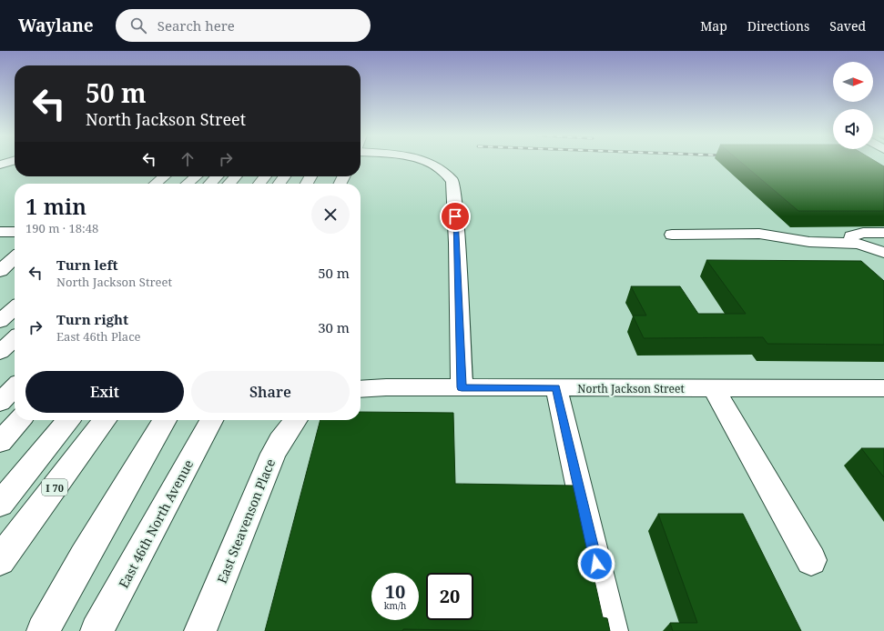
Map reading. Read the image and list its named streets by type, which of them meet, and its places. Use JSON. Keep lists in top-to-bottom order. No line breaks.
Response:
{"streets":{"main road":["North Jackson Street","I 70","East Steavenson Place","East 46th North Avenue"]},"north":"right","page":{"header":"Waylane","search":"Search here","nav":["Map","Directions","Saved"],"turn":["50 m","North Jackson Street"],"heading":["1 min","190 m · 18:48"],"list":[{"name":"Turn left","note":"North Jackson Street","value":"50 m"},{"name":"Turn right","note":"East 46th Place","value":"30 m"}],"buttons":["Exit","Share"],"speed":"10 km/h","limit":"20"}}
